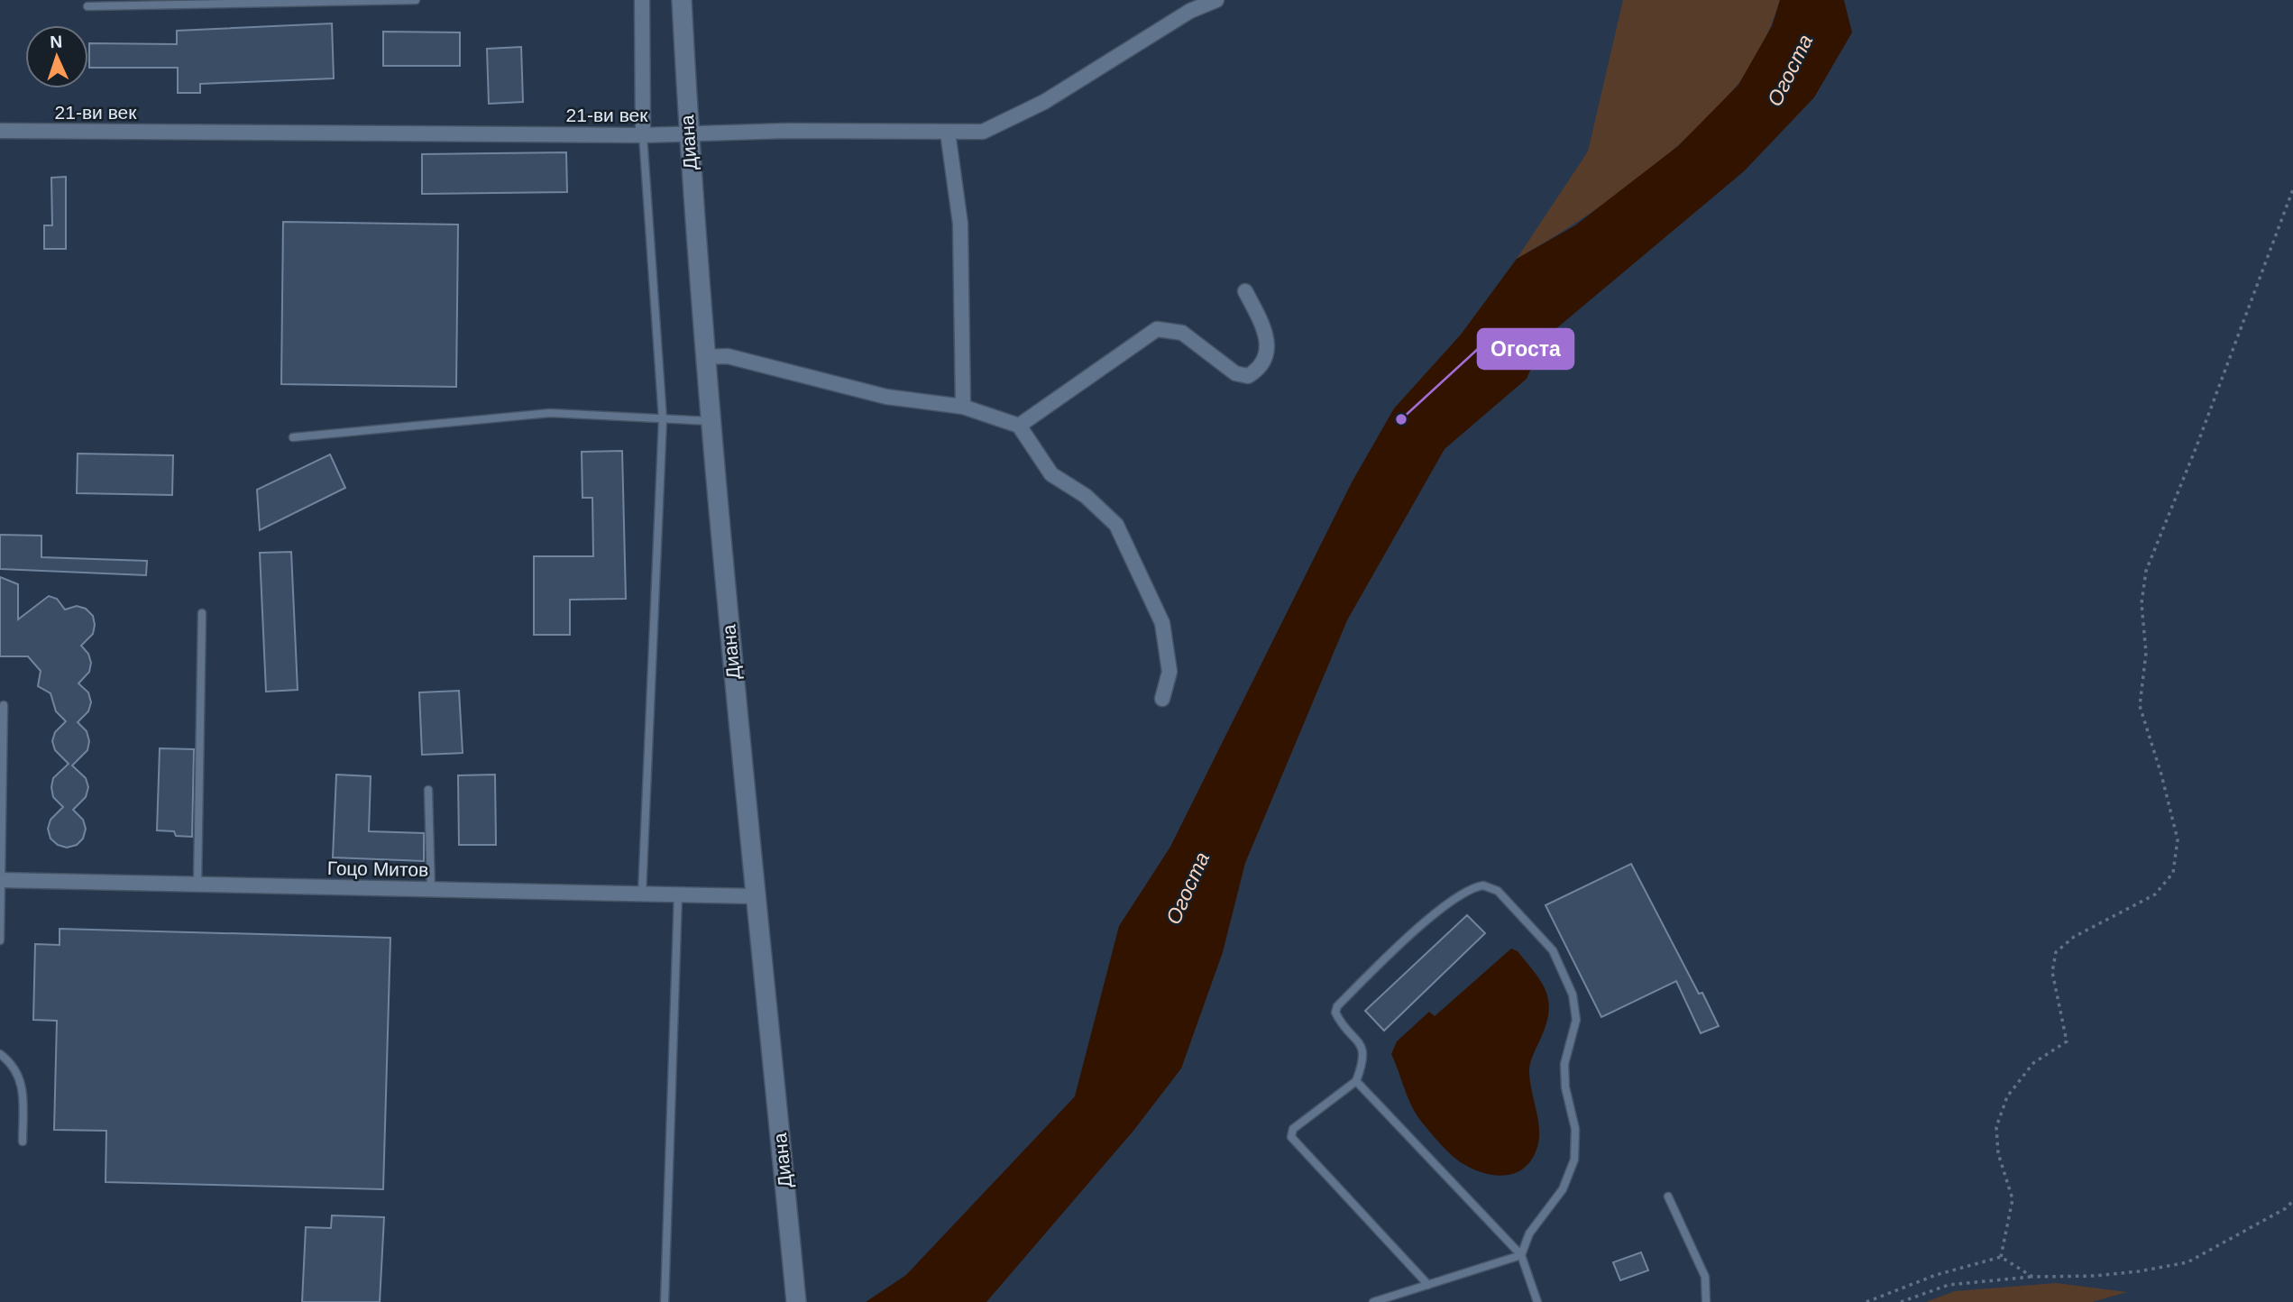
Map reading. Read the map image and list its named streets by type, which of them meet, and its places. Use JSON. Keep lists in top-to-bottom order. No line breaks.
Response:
{"streets":{"main road":["Диана"],"street":["21-ви век","Гоцо Митов"]},"crossings":[["21-ви век","Диана"],["Диана","Гоцо Митов"]],"water":["Огоста"],"places":["Огоста"],"north":"top"}
